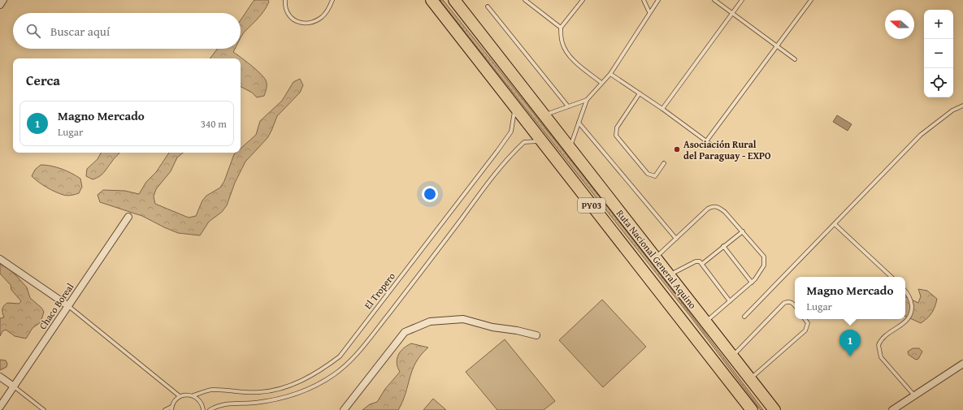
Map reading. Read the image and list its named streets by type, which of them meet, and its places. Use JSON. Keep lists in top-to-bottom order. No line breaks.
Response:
{"streets":{"highway":["PY03","Ruta Nacional General Aquino"],"street":["Chaco Boreal"],"lane":["El Tropero"]},"crossings":[["Ruta Nacional General Aquino","El Tropero"]],"places":["Asociación Rural del Paraguay - EXPO"],"north":"left","page":{"map_buttons":["+","−"],"search":"Buscar aquí","heading":"Cerca","list":[{"mark":"1","name":"Magno Mercado","note":"Lugar","value":"340 m"}],"popup":["Magno Mercado","Lugar"],"pins":"1"}}
